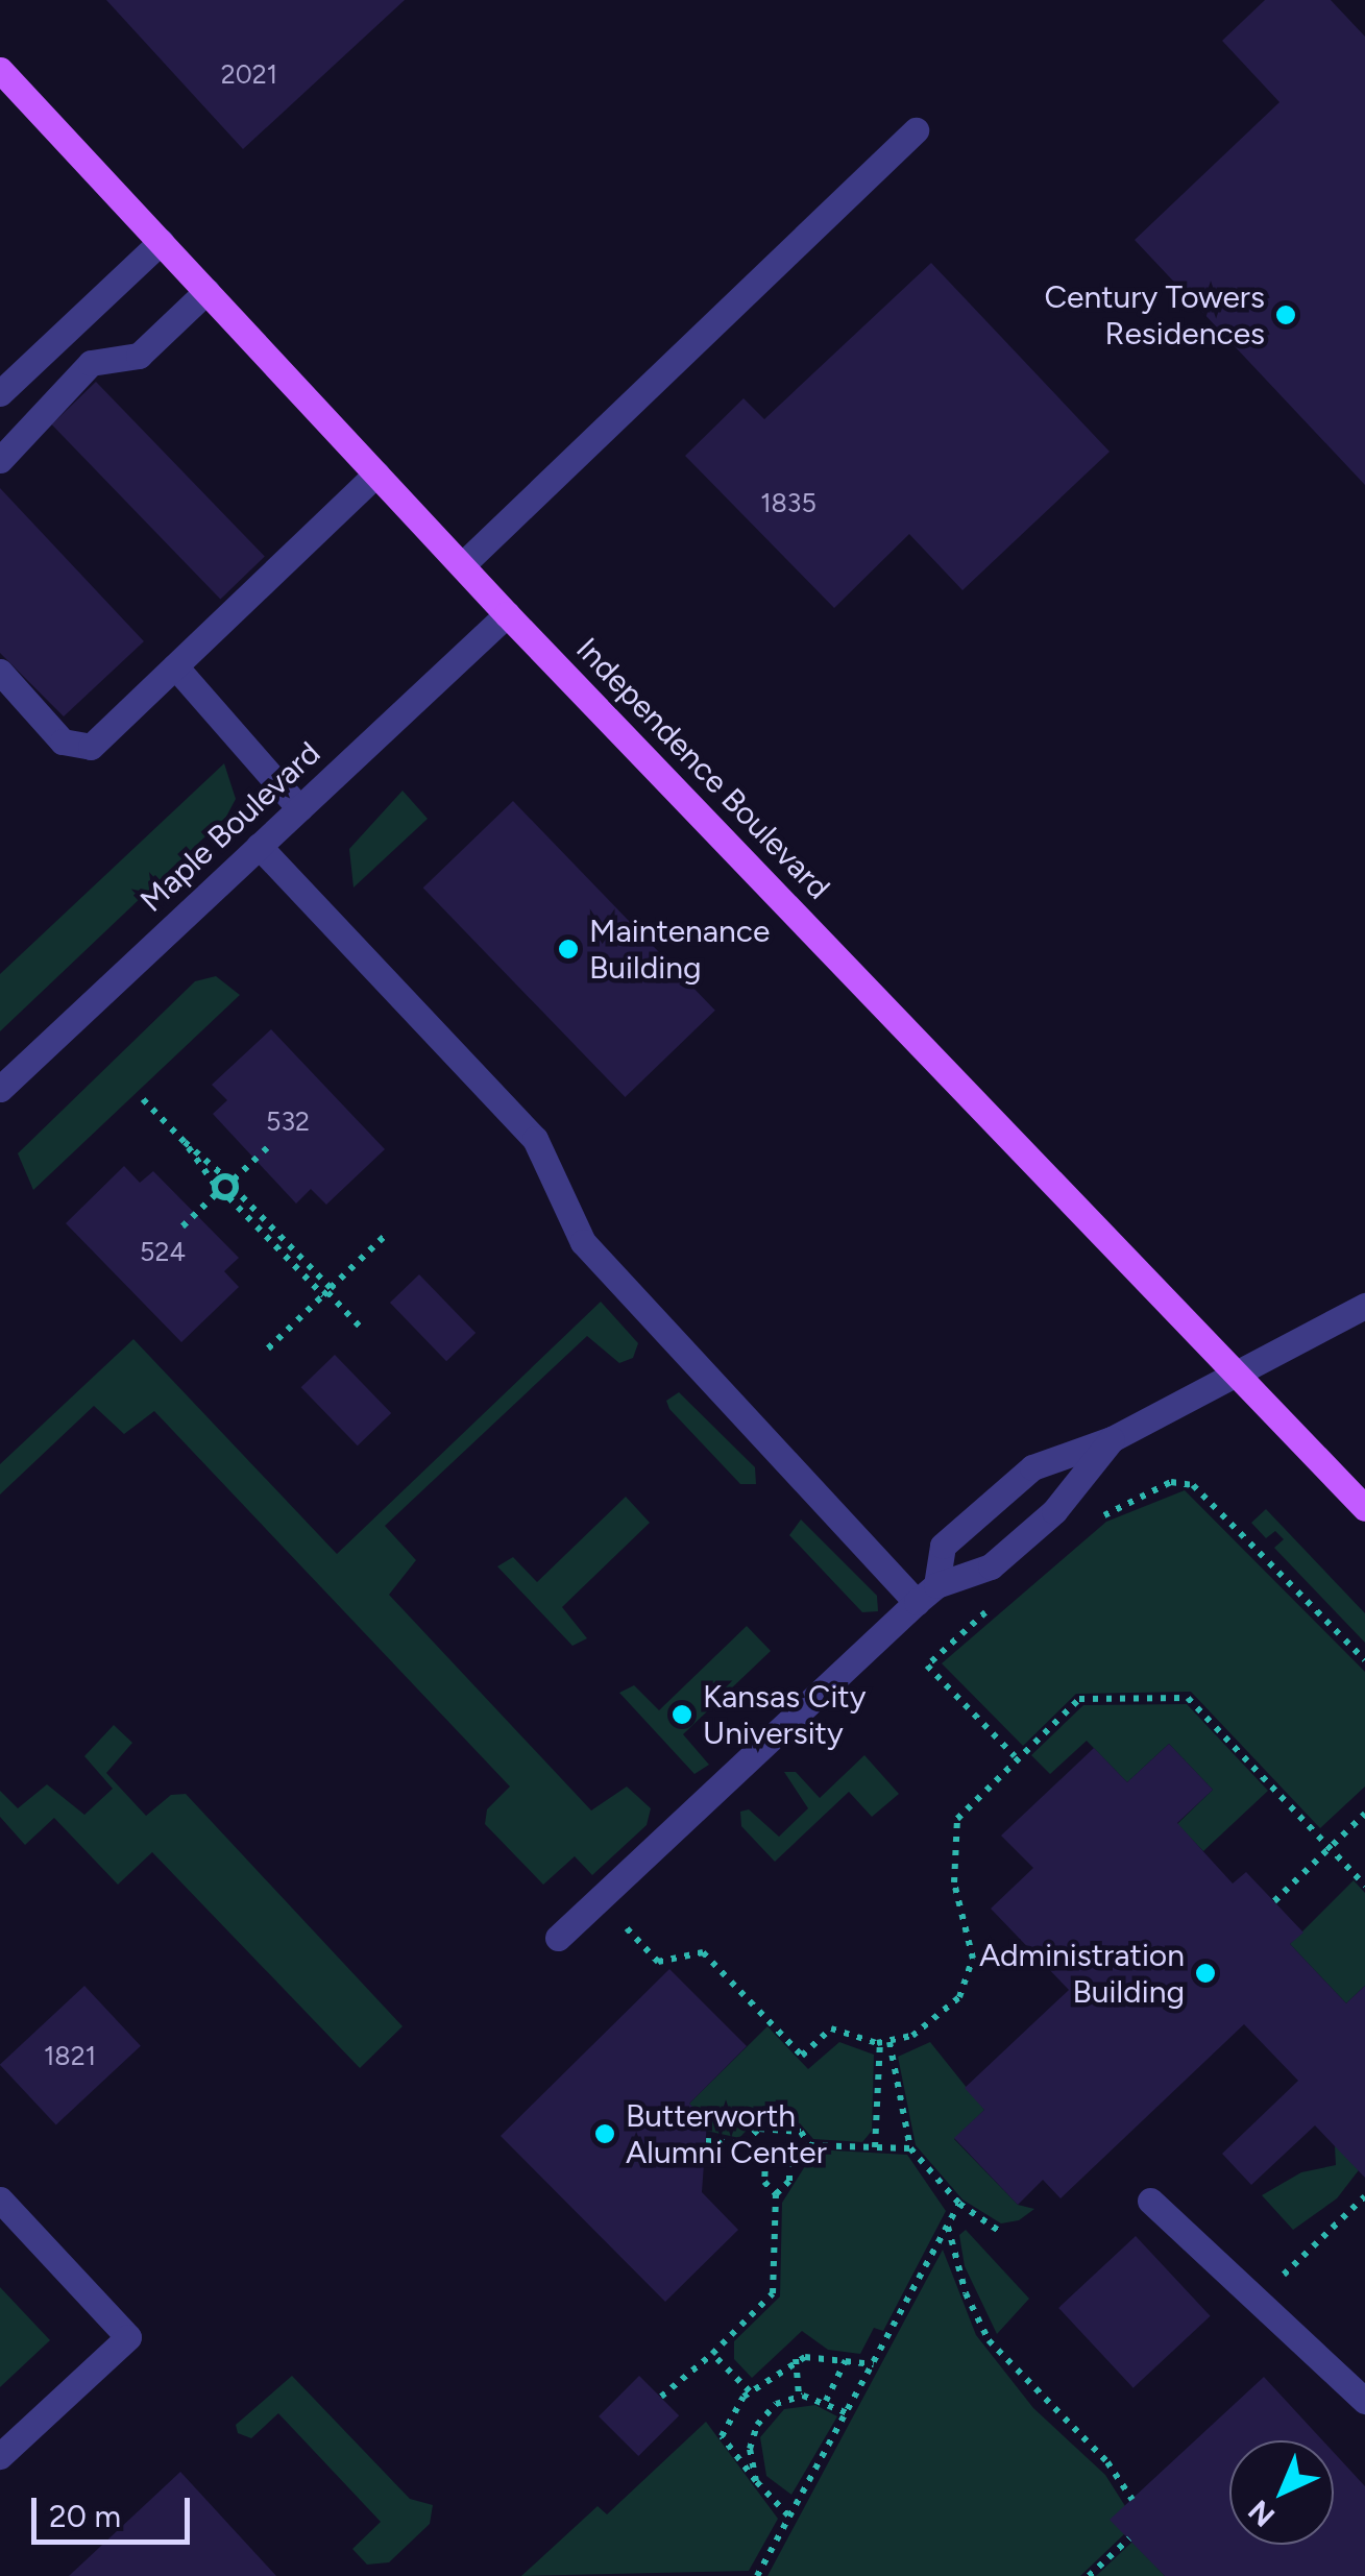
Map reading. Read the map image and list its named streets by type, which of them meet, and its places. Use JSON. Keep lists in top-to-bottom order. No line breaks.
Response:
{"streets":{"main road":["Independence Boulevard"],"street":["Maple Boulevard"]},"crossings":[["Independence Boulevard","Maple Boulevard"]],"places":["Century Towers Residences","Maintenance Building","Kansas City University","Administration Building","Butterworth Alumni Center"],"house_numbers":["2021","1835","532","524","1821"],"scale_bar":"20 m","north":"bottom left"}
